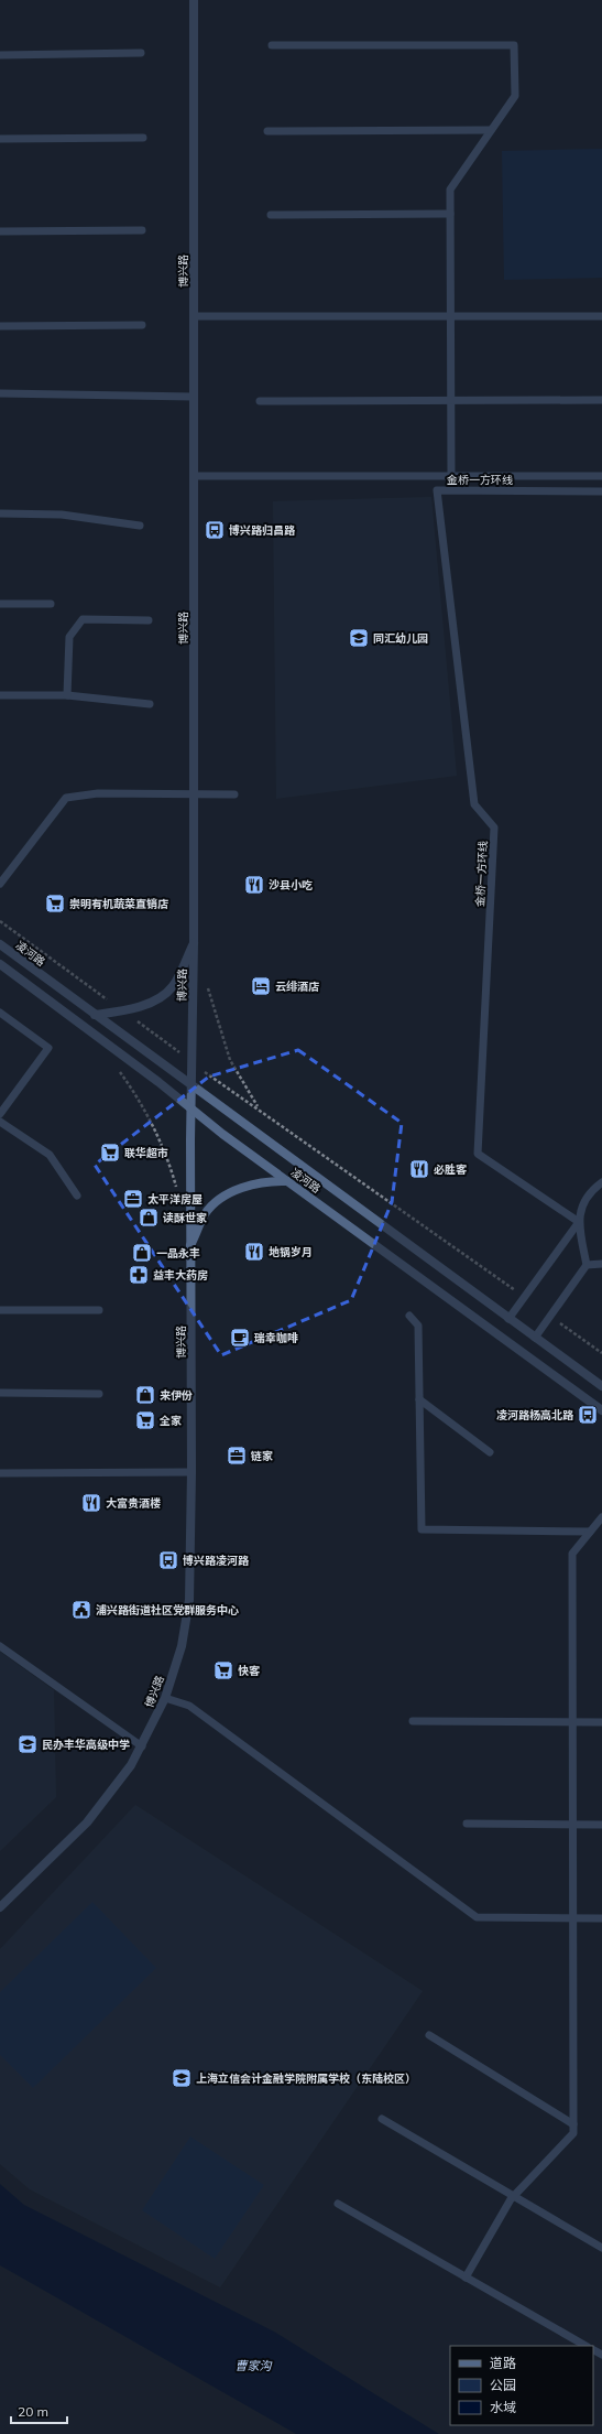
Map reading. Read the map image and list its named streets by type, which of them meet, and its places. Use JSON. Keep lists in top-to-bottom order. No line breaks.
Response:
{"streets":{"street":["博兴路","凌河路"],"lane":["金桥一方环线"]},"crossings":[["博兴路","凌河路"]],"water":["曹家沟"],"places":{"bus stop":["博兴路归昌路","凌河路杨高北路","博兴路凌河路"],"school or university":["同汇幼儿园","民办丰华高级中学","上海立信会计金融学院附属学校（东陆校区）"],"restaurant":["沙县小吃","必胜客","地锅岁月","大富贵酒楼"],"supermarket":["崇明有机蔬菜直销店","联华超市","全家","快客"],"hotel":["云绯酒店"],"office":["太平洋房屋","链家"],"shop":["读酥世家","一品永丰","来伊份"],"pharmacy":["益丰大药房"],"cafe":["瑞幸咖啡"],"public building":["浦兴路街道社区党群服务中心"]},"legend":["道路","公园","水域"],"scale_bar":"20 m"}
